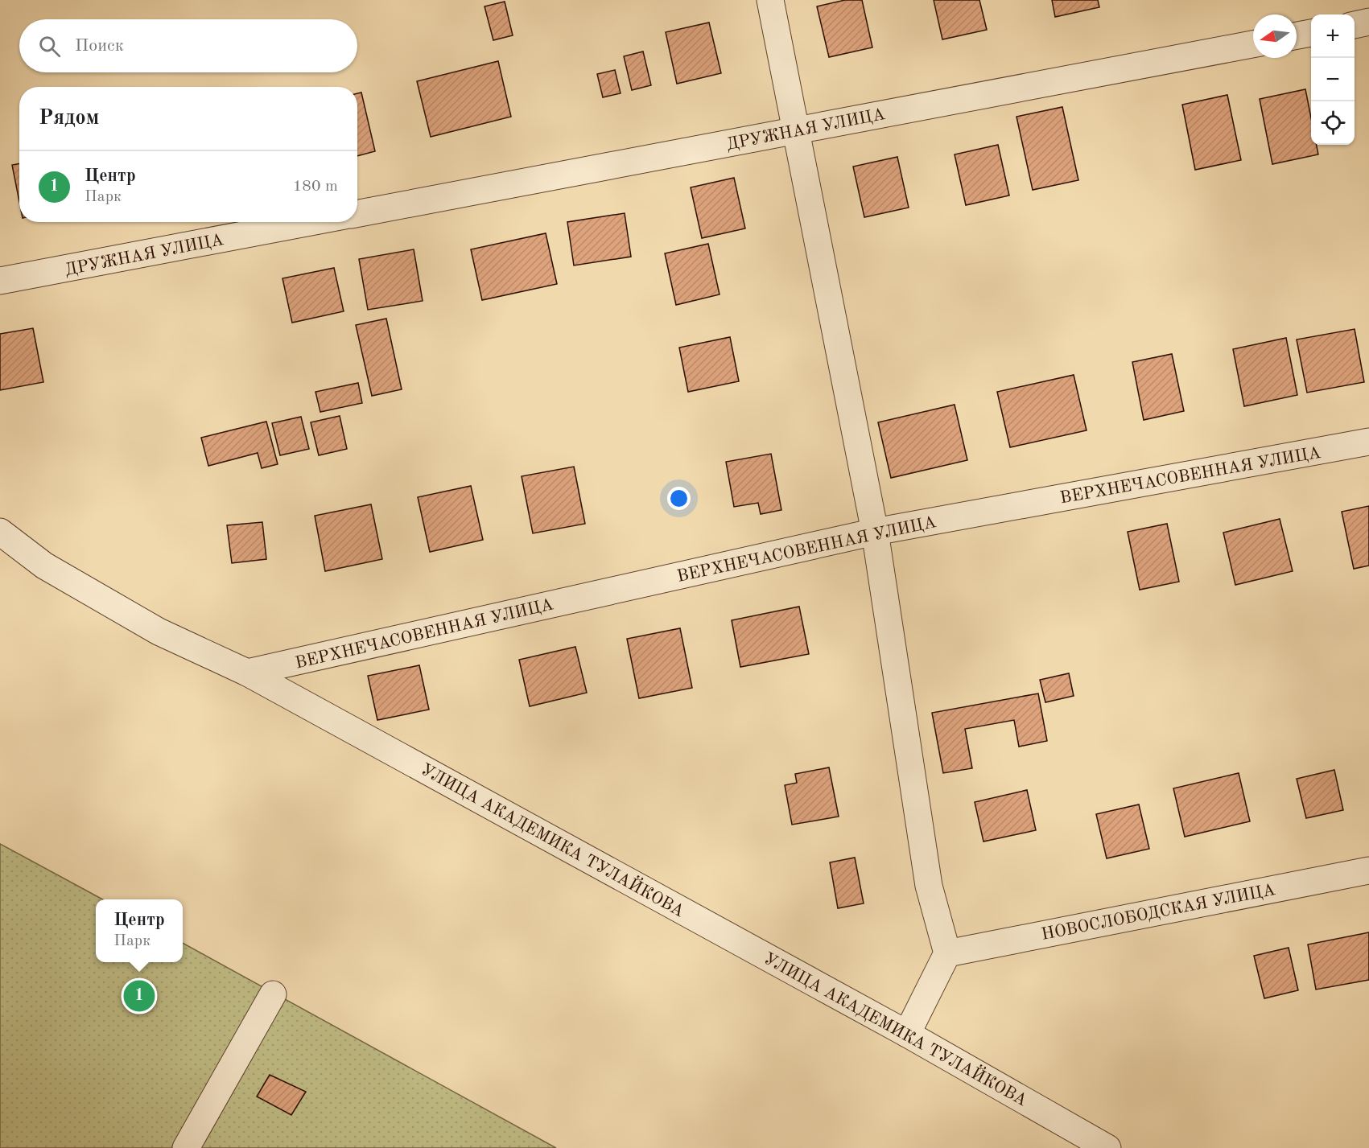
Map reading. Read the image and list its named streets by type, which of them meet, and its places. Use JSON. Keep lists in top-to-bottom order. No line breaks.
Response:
{"streets":{"street":["ДРУЖНАЯ УЛИЦА","ВЕРХНЕЧАСОВЕННАЯ УЛИЦА","УЛИЦА АКАДЕМИКА ТУЛАЙКОВА","НОВОСЛОБОДСКАЯ УЛИЦА"]},"crossings":[["ВЕРХНЕЧАСОВЕННАЯ УЛИЦА","УЛИЦА АКАДЕМИКА ТУЛАЙКОВА"]],"north":"left","page":{"map_buttons":["+","−"],"search":"Поиск","heading":"Рядом","list":[{"mark":"1","name":"Центр","note":"Парк","value":"180 m"}],"popup":["Центр","Парк"],"pins":"1"}}
